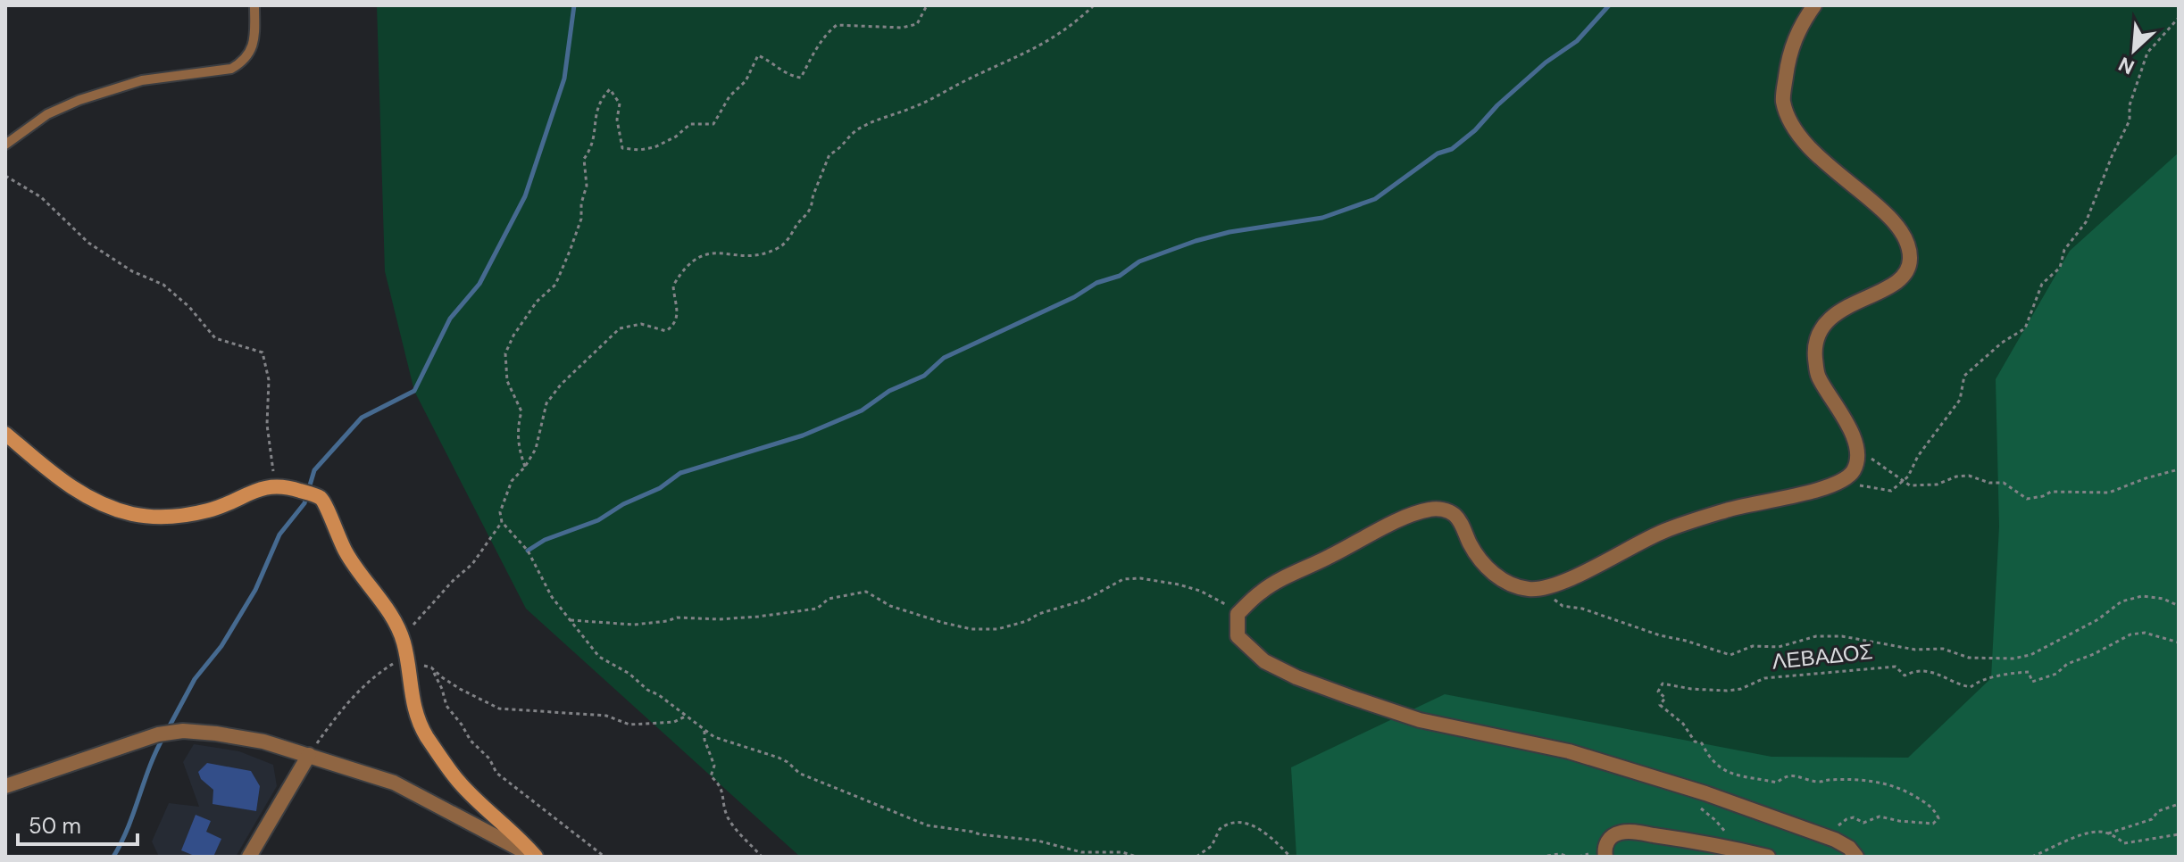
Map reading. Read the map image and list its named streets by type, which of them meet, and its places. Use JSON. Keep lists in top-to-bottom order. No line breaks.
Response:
{"streets":{"path":["ΛΕΒΑΔΟΣ"]},"scale_bar":"50 m","north":"bottom left"}
